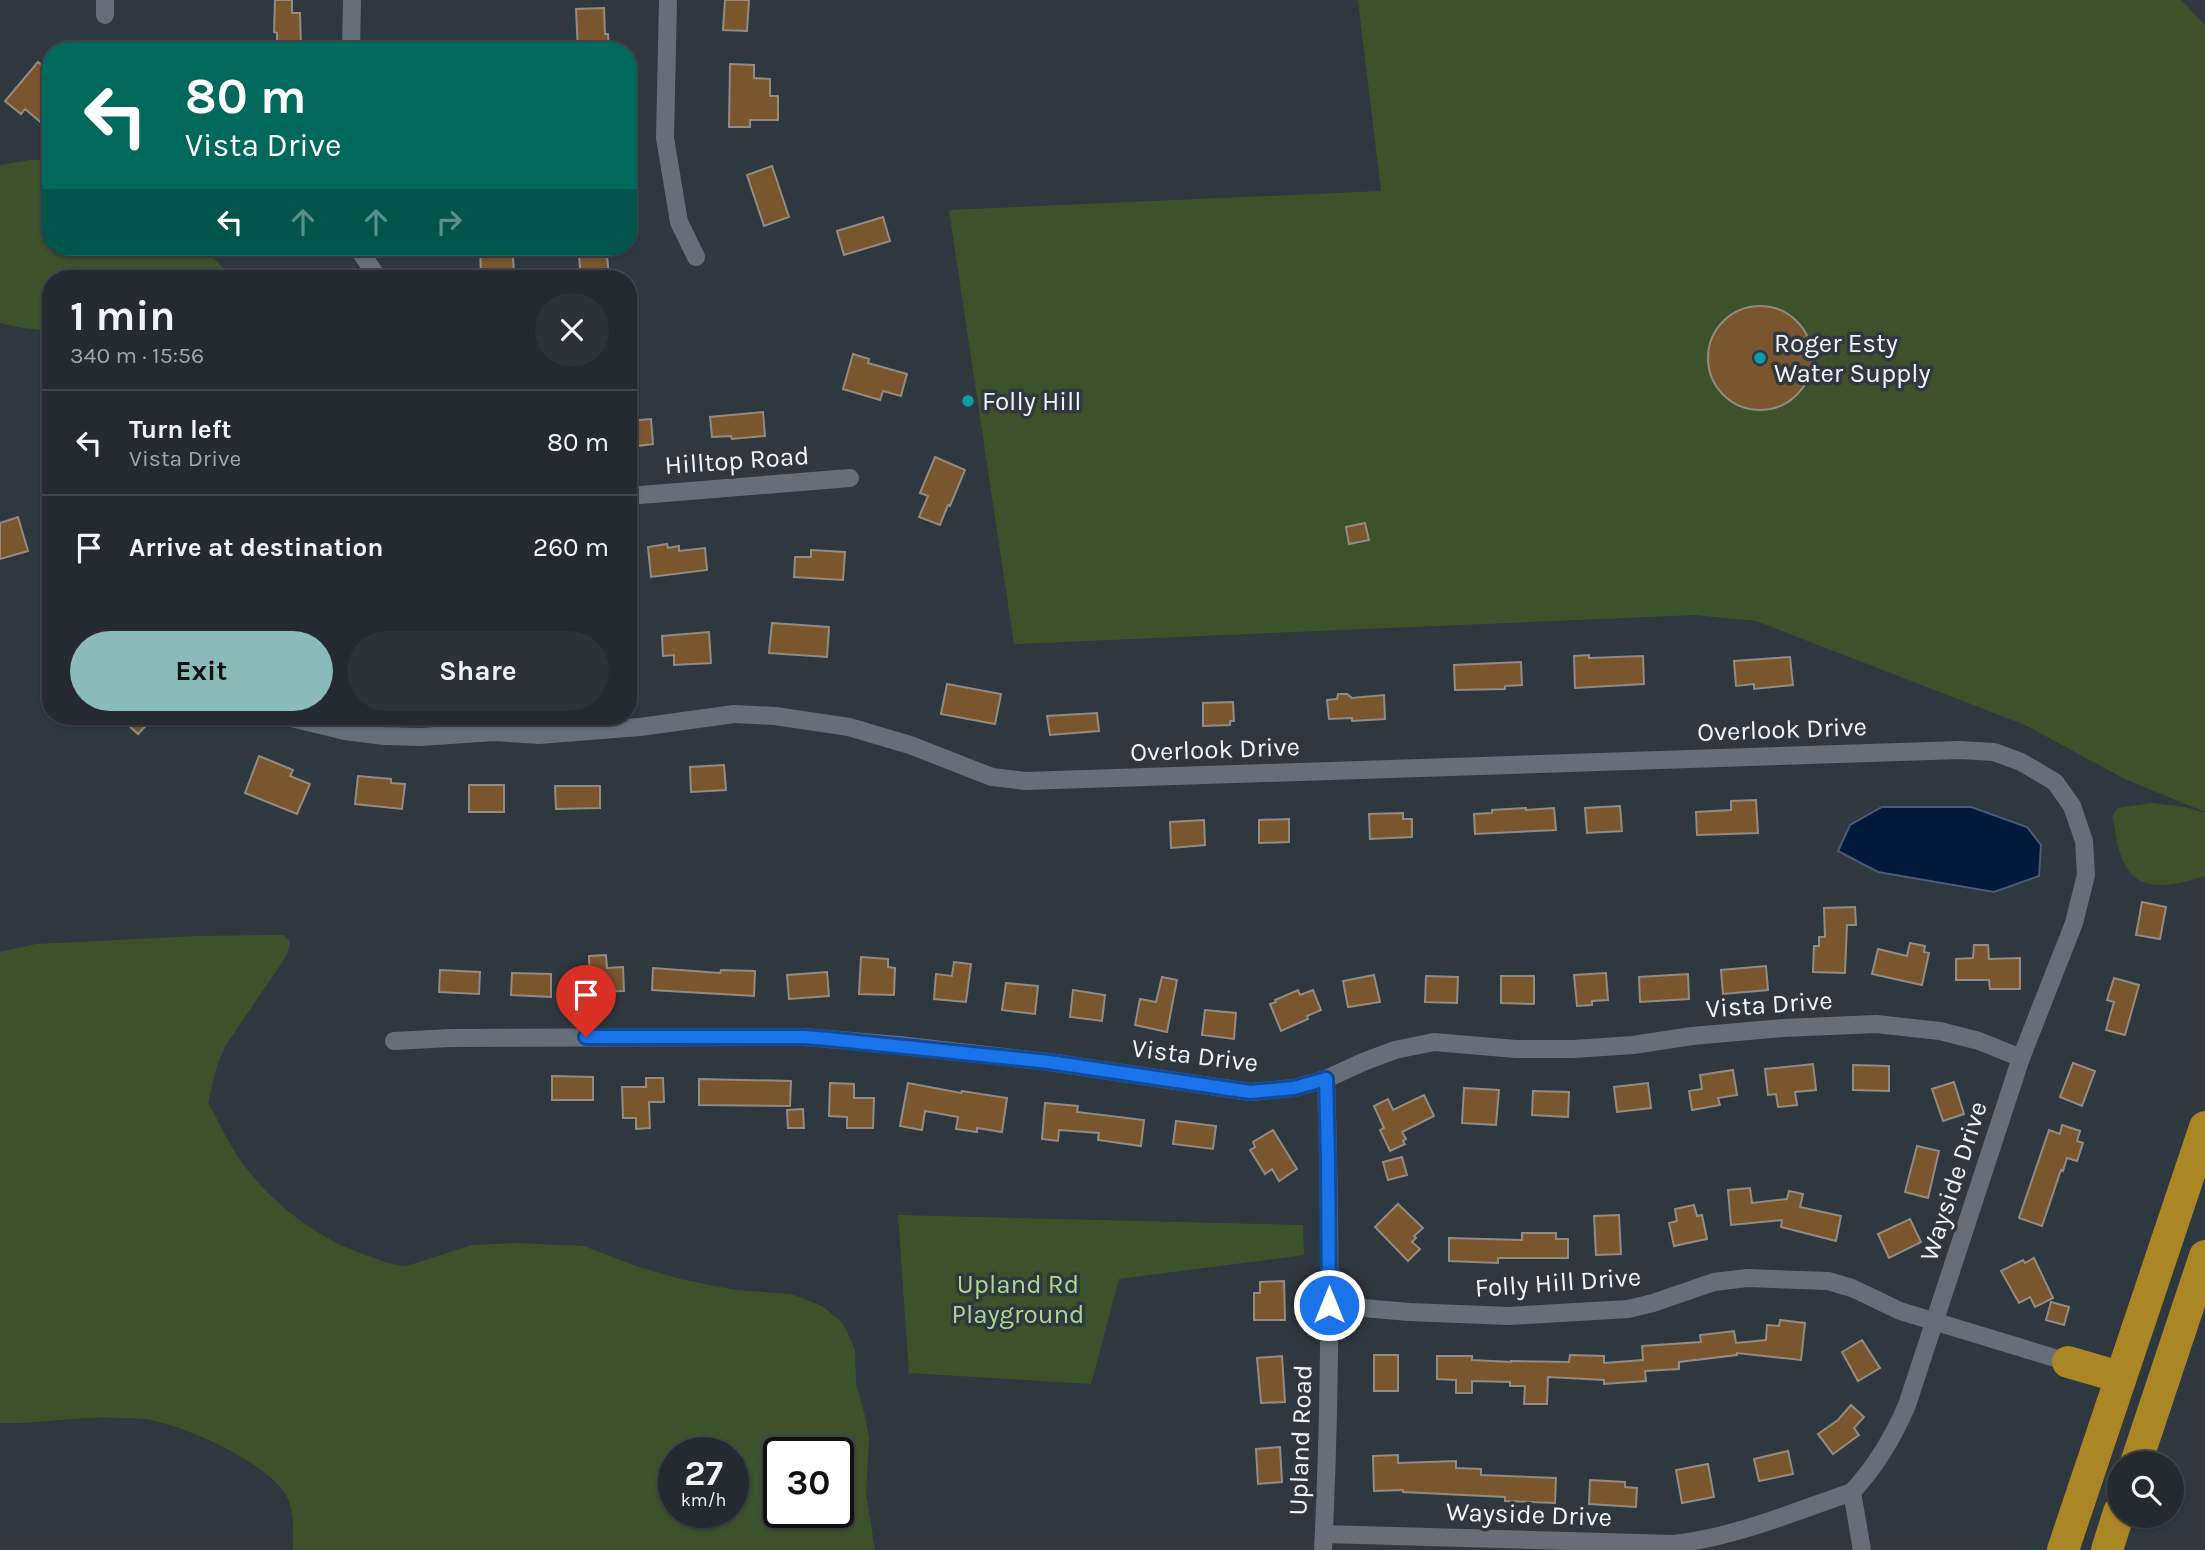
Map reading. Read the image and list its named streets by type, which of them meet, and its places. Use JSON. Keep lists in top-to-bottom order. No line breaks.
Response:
{"streets":{"street":["Hilltop Road","Overlook Drive","Vista Drive","Wayside Drive","Folly Hill Drive","Upland Road"]},"crossings":[["Overlook Drive","Wayside Drive"],["Vista Drive","Wayside Drive"],["Vista Drive","Upland Road"],["Wayside Drive","Folly Hill Drive"],["Wayside Drive","Upland Road"],["Folly Hill Drive","Upland Road"]],"parks":["Upland Rd Playground"],"places":["Roger Esty Water Supply","Folly Hill"],"page":{"turn":["80 m","Vista Drive"],"heading":["1 min","340 m · 15:56"],"list":[{"name":"Turn left","note":"Vista Drive","value":"80 m"},{"name":"Arrive at destination","value":"260 m"}],"buttons":["Exit","Share"],"speed":"27 km/h","limit":"30"}}
